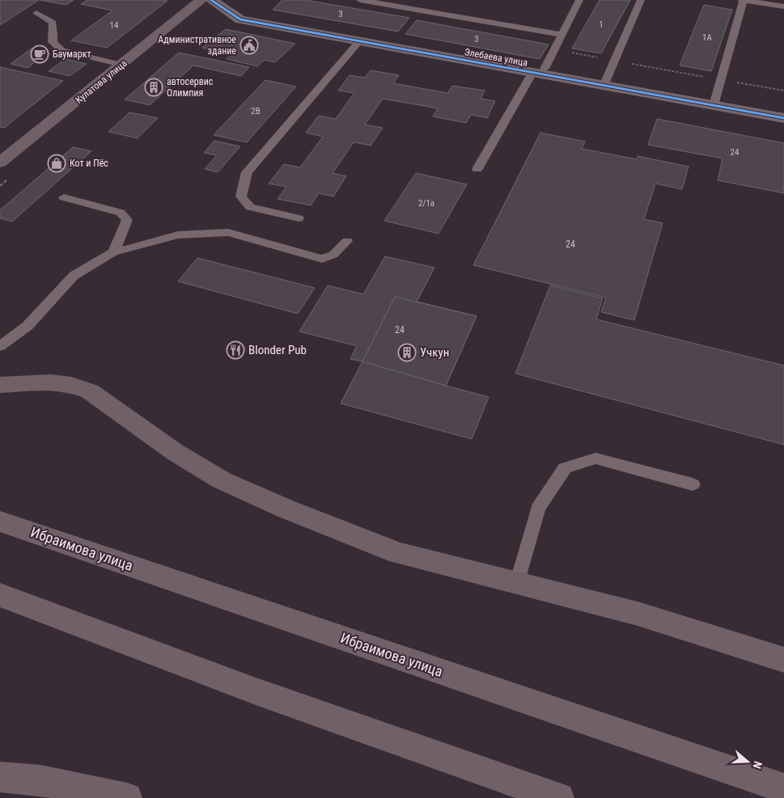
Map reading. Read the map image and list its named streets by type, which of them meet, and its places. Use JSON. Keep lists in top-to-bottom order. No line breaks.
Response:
{"streets":{"main road":["Кулатова улица","Ибраимова улица"],"street":["Элебаева улица"]},"places":{"public building":["Административное здание"],"cafe":["Баумаркт"],"building":["автосервис Олимпия","Учкун"],"shop":["Кот и Пёс"],"restaurant":["Blonder Pub"]},"house_numbers":["3","1","14","1А","3","2В","24","2/1а","24","24"],"north":"right"}
